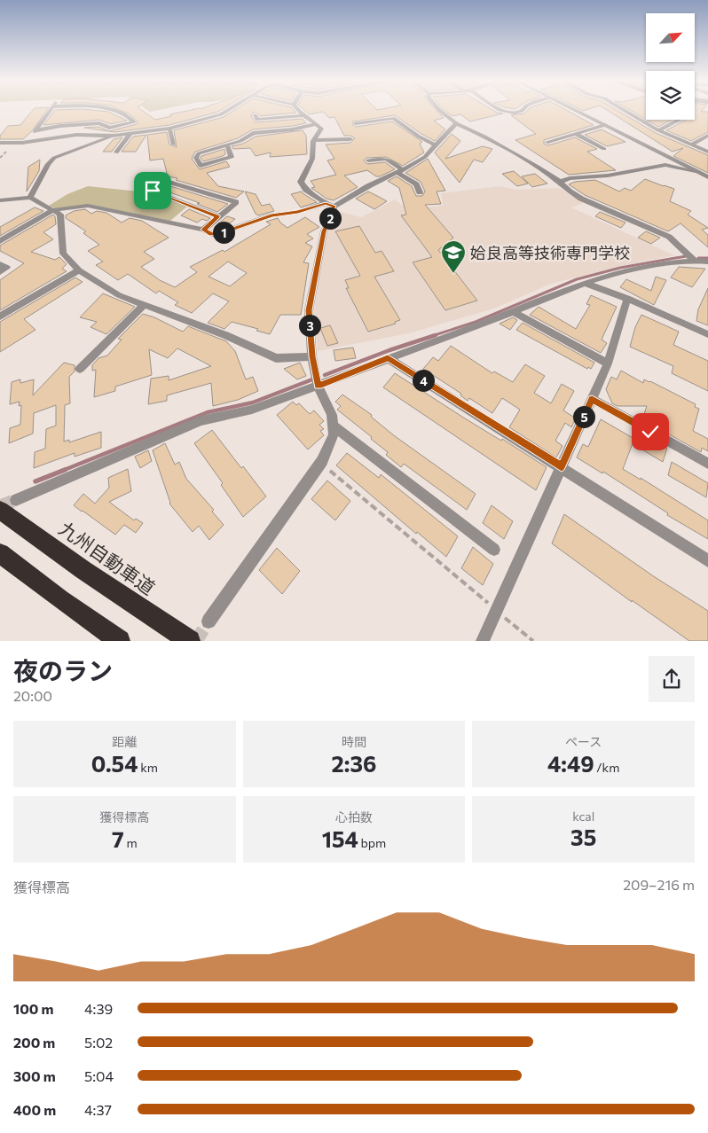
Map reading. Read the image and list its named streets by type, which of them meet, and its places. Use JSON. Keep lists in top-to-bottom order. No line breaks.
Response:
{"streets":{"highway":["九州自動車道"]},"places":{"school or university":["姶良高等技術専門学校"]},"north":"top right","page":{"pins":["2","1","3","4","5"],"heading":["夜のラン","20:00"],"stats":[["距離","0.54 km"],["時間","2:36"],["ペース","4:49 /km"],["獲得標高","7 m"],["心拍数","154 bpm"],["kcal","35"]],"chart":["獲得標高","209–216 m"],"list":[{"name":"100 m","note":"4:39"},{"name":"200 m","note":"5:02"},{"name":"300 m","note":"5:04"},{"name":"400 m","note":"4:37"}]}}
